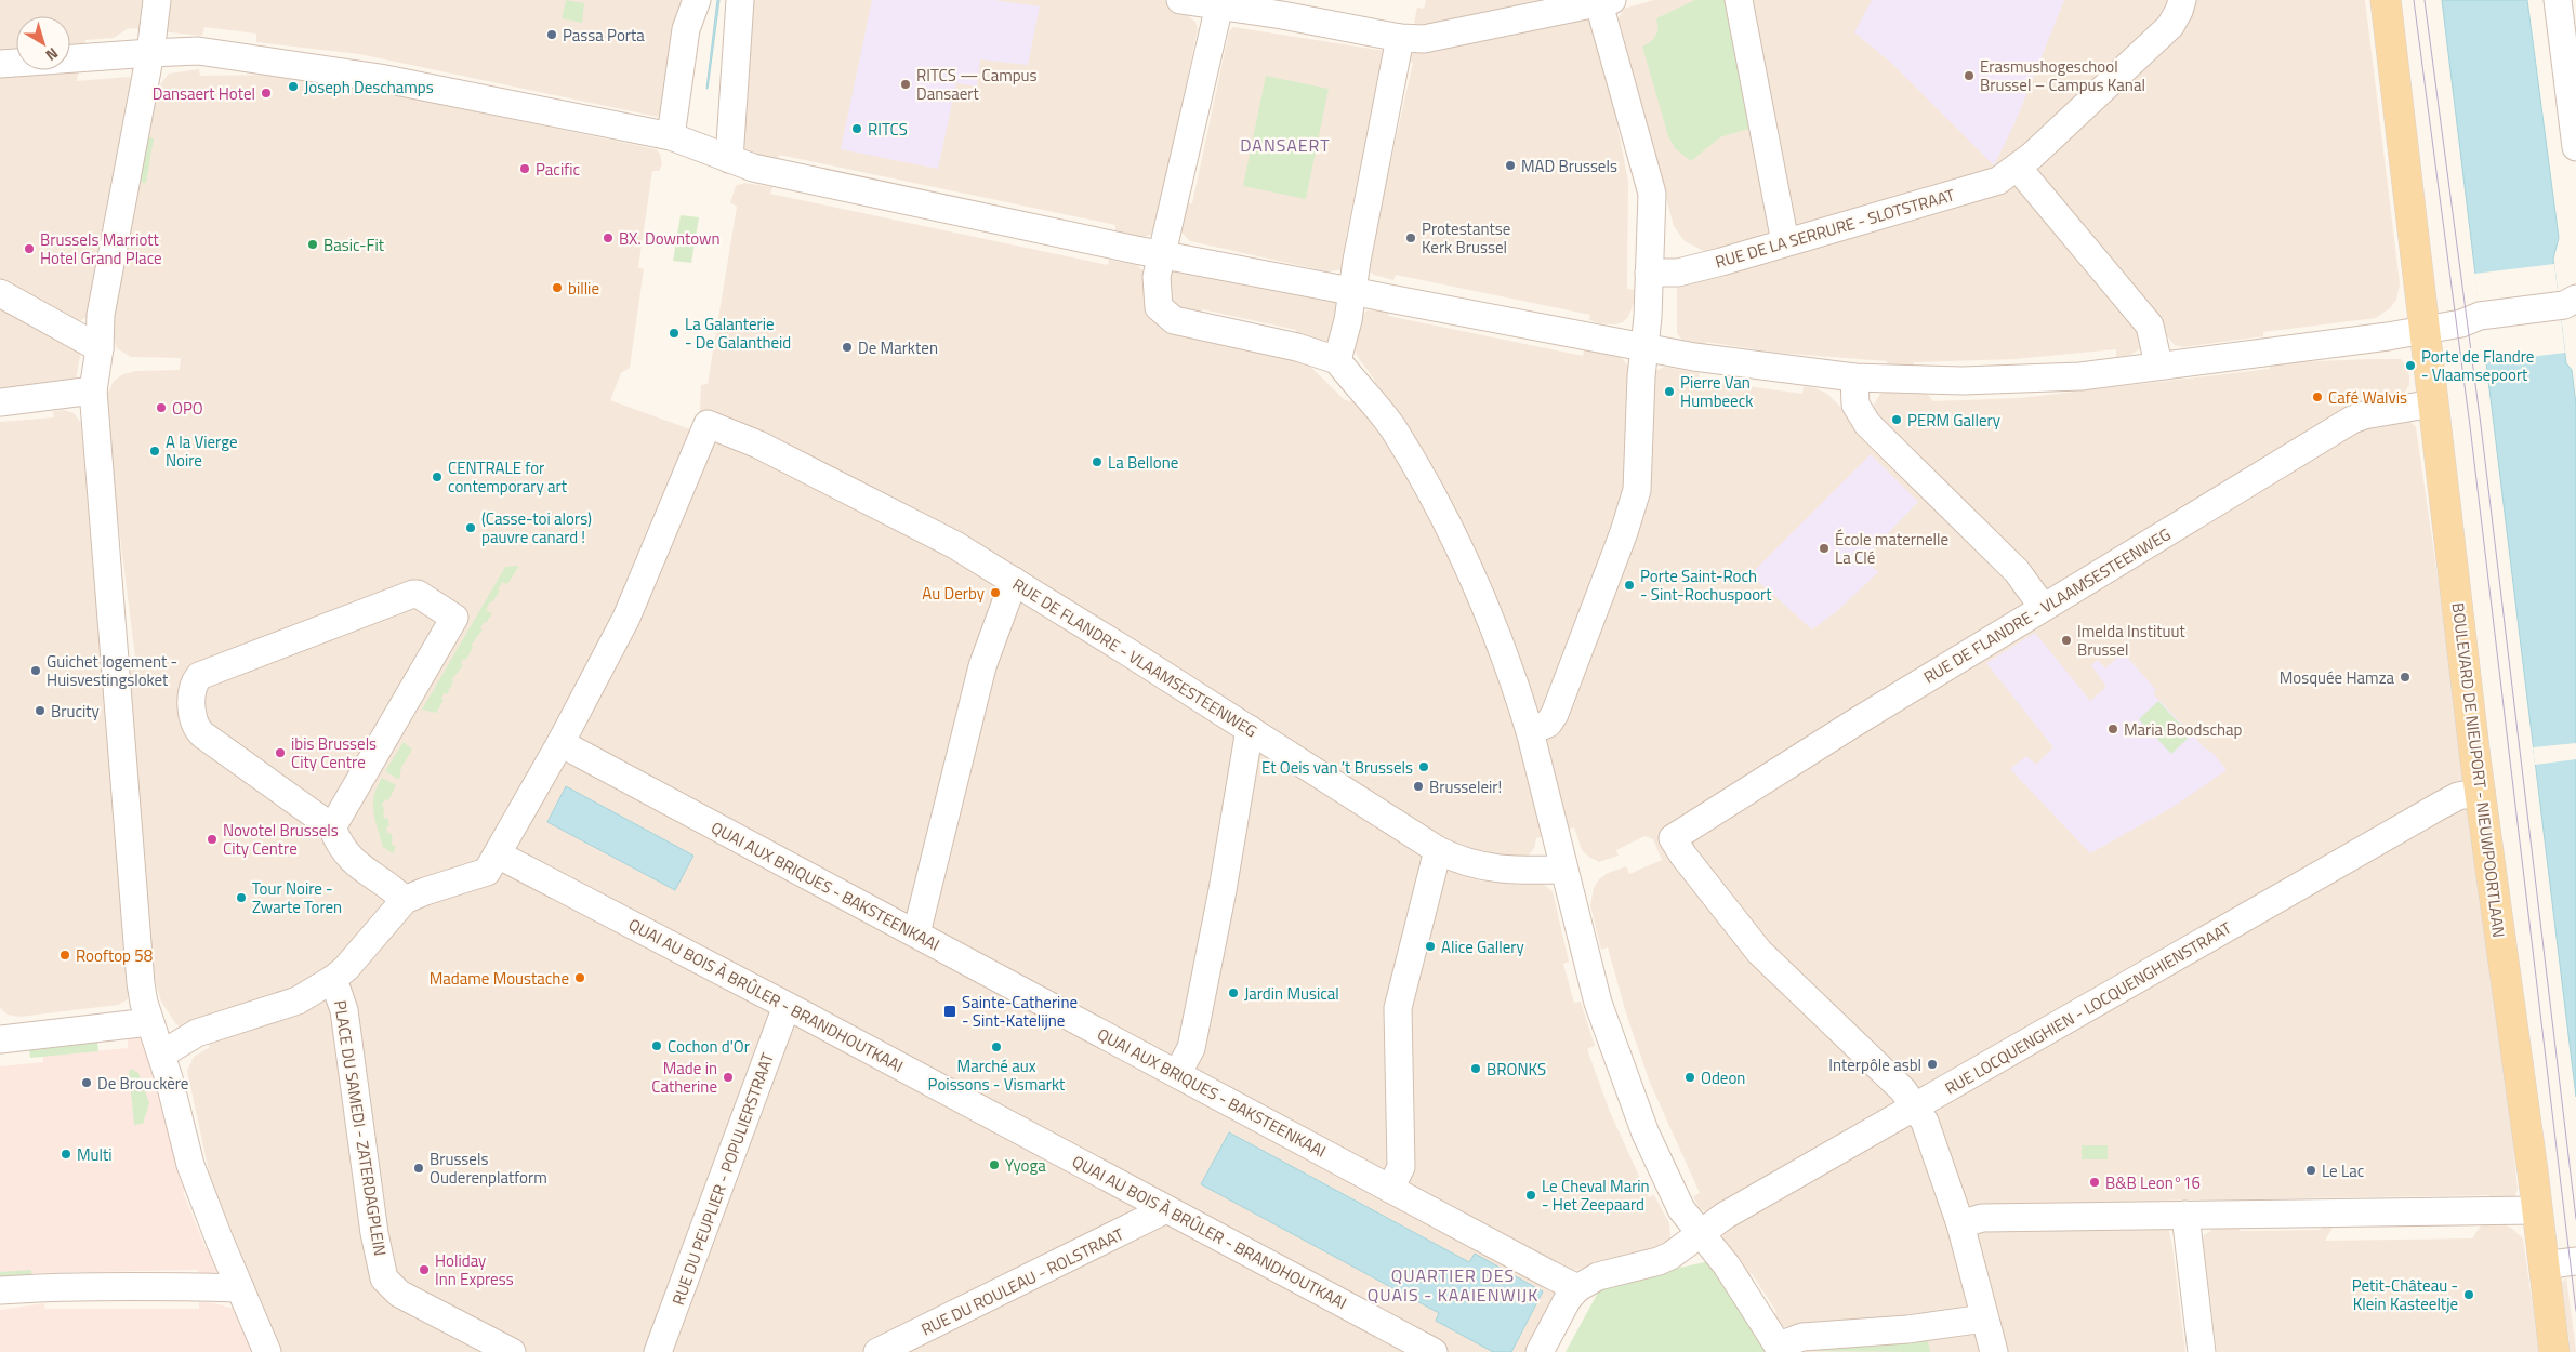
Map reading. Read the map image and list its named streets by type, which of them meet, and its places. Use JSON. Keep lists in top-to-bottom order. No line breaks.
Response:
{"streets":{"main road":["BOULEVARD DE NIEUPORT - NIEUWPOORTLAAN"],"street":["RUE DE LA SERRURE - SLOTSTRAAT","RUE DE FLANDRE - VLAAMSESTEENWEG","QUAI AUX BRIQUES - BAKSTEENKAAI","QUAI AU BOIS À BRÛLER - BRANDHOUTKAAI","RUE LOCQUENGHIEN - LOCQUENGHIENSTRAAT","PLACE DU SAMEDI - ZATERDAGPLEIN","RUE DU PEUPLIER - POPULIERSTRAAT","RUE DU ROULEAU - ROLSTRAAT"]},"crossings":[["RUE DE FLANDRE - VLAAMSESTEENWEG","BOULEVARD DE NIEUPORT - NIEUWPOORTLAAN"],["RUE DE FLANDRE - VLAAMSESTEENWEG","QUAI AUX BRIQUES - BAKSTEENKAAI"],["RUE DE FLANDRE - VLAAMSESTEENWEG","RUE LOCQUENGHIEN - LOCQUENGHIENSTRAAT"],["BOULEVARD DE NIEUPORT - NIEUWPOORTLAAN","RUE LOCQUENGHIEN - LOCQUENGHIENSTRAAT"],["QUAI AUX BRIQUES - BAKSTEENKAAI","RUE LOCQUENGHIEN - LOCQUENGHIENSTRAAT"],["QUAI AU BOIS À BRÛLER - BRANDHOUTKAAI","RUE DU PEUPLIER - POPULIERSTRAAT"],["QUAI AU BOIS À BRÛLER - BRANDHOUTKAAI","RUE DU ROULEAU - ROLSTRAAT"]],"districts":["DANSAERT","QUARTIER DES QUAIS - KAAIENWIJK"],"places":{"other":["Passa Porta","Erasmushogeschool Brussel – Campus Kanal","RITCS — Campus Dansaert","Joseph Deschamps","Dansaert Hotel","RITCS","MAD Brussels","Pacific","BX. Downtown","Protestantse Kerk Brussel","Basic-Fit","Brussels Marriott Hotel Grand Place","billie","La Galanterie - De Galantheid","De Markten","Porte de Flandre - Vlaamsepoort","Pierre Van Humbeeck","Café Walvis","OPO","PERM Gallery","A la Vierge Noire","La Bellone","CENTRALE for contemporary art","(Casse-toi alors) pauvre canard !","École maternelle La Clé","Porte Saint-Roch - Sint-Rochuspoort","Au Derby","Imelda Instituut Brussel","Guichet logement - Huisvestingsloket","Mosquée Hamza","Brucity","Maria Boodschap","ibis Brussels City Centre","Et Oeis van ’t Brussels","Brusseleir!","Novotel Brussels City Centre","Tour Noire - Zwarte Toren","Alice Gallery","Rooftop 58","Madame Moustache","Jardin Musical","Cochon d'Or","Marché aux Poissons - Vismarkt","Interpôle asbl","BRONKS","Made in Catherine","Odeon","De Brouckère","Multi","Yyoga","Brussels Ouderenplatform","Le Lac","B&B Leon°16","Le Cheval Marin - Het Zeepaard","Holiday Inn Express","Petit-Château - Klein Kasteeltje"],"transit":["Sainte-Catherine - Sint-Katelijne"]},"north":"bottom right"}
